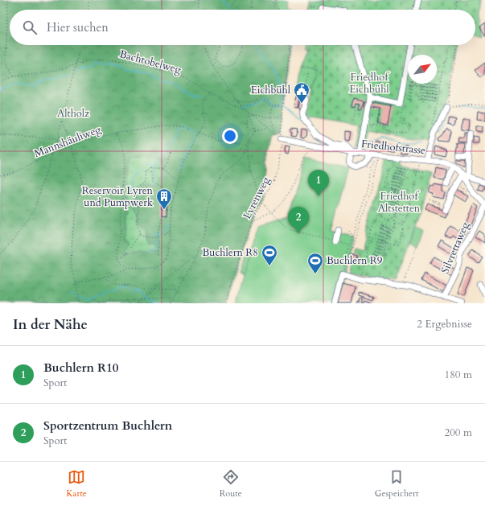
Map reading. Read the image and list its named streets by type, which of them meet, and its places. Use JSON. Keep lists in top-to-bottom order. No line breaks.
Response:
{"streets":{"street":["Friedhofstrasse","Silvrettaweg"],"path":["Bachtobelweg","Mannshäuliweg","Lyrenweg"]},"crossings":[["Bachtobelweg","Friedhofstrasse"],["Bachtobelweg","Lyrenweg"],["Friedhofstrasse","Lyrenweg"],["Friedhofstrasse","Silvrettaweg"]],"parks":["Friedhof Eichbühl","Altholz","Friedhof Altstetten"],"places":{"public building":["Eichbühl"],"building":["Reservoir Lyren und Pumpwerk"],"sports":["Buchlern R8","Buchlern R9"]},"north":"top right","page":{"search":"Hier suchen","pins":["1","2"],"heading":["In der Nähe","2 Ergebnisse"],"list":[{"mark":"1","name":"Buchlern R10","note":"Sport","value":"180 m"},{"mark":"2","name":"Sportzentrum Buchlern","note":"Sport","value":"200 m"}],"nav":["Karte","Route","Gespeichert"]}}
